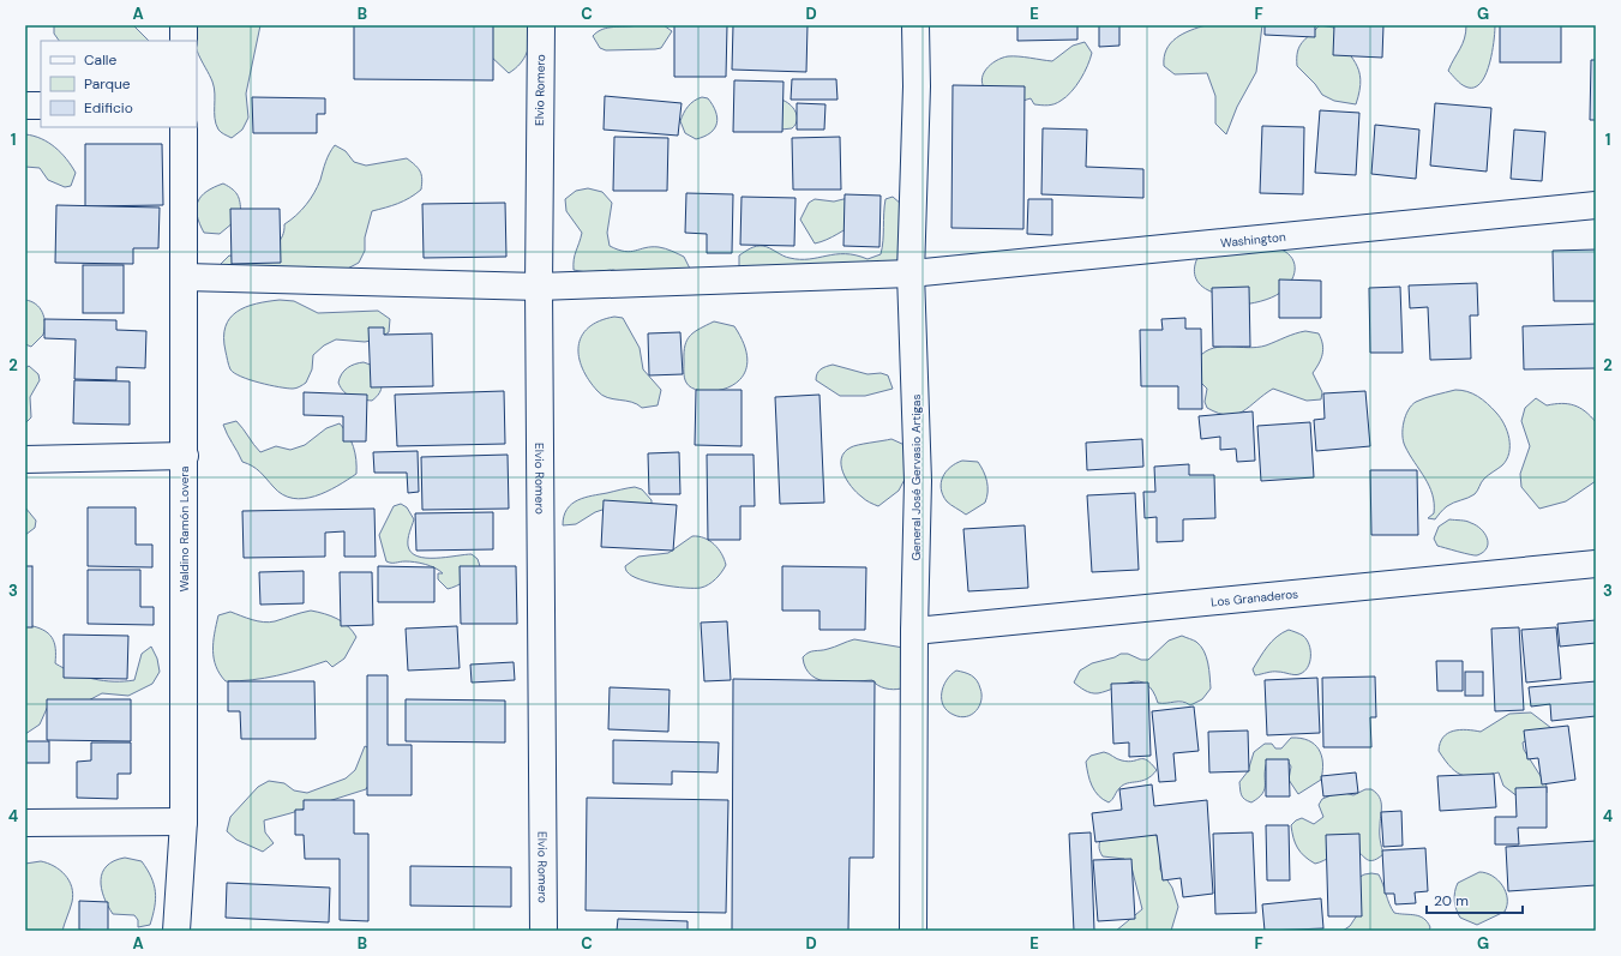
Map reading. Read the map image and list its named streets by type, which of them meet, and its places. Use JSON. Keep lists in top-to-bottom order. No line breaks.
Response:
{"streets":{"street":["Elvio Romero","Washington","General José Gervasio Artigas","Waldino Ramón Lovera","Los Granaderos"]},"crossings":[["Elvio Romero","Washington"],["Washington","General José Gervasio Artigas"],["Washington","Waldino Ramón Lovera"],["General José Gervasio Artigas","Los Granaderos"]],"legend":["Calle","Parque","Edificio"],"scale_bar":"20 m","grid":{"columns":["A","B","C","D","E","F","G"],"rows":["1","2","3","4"]}}
